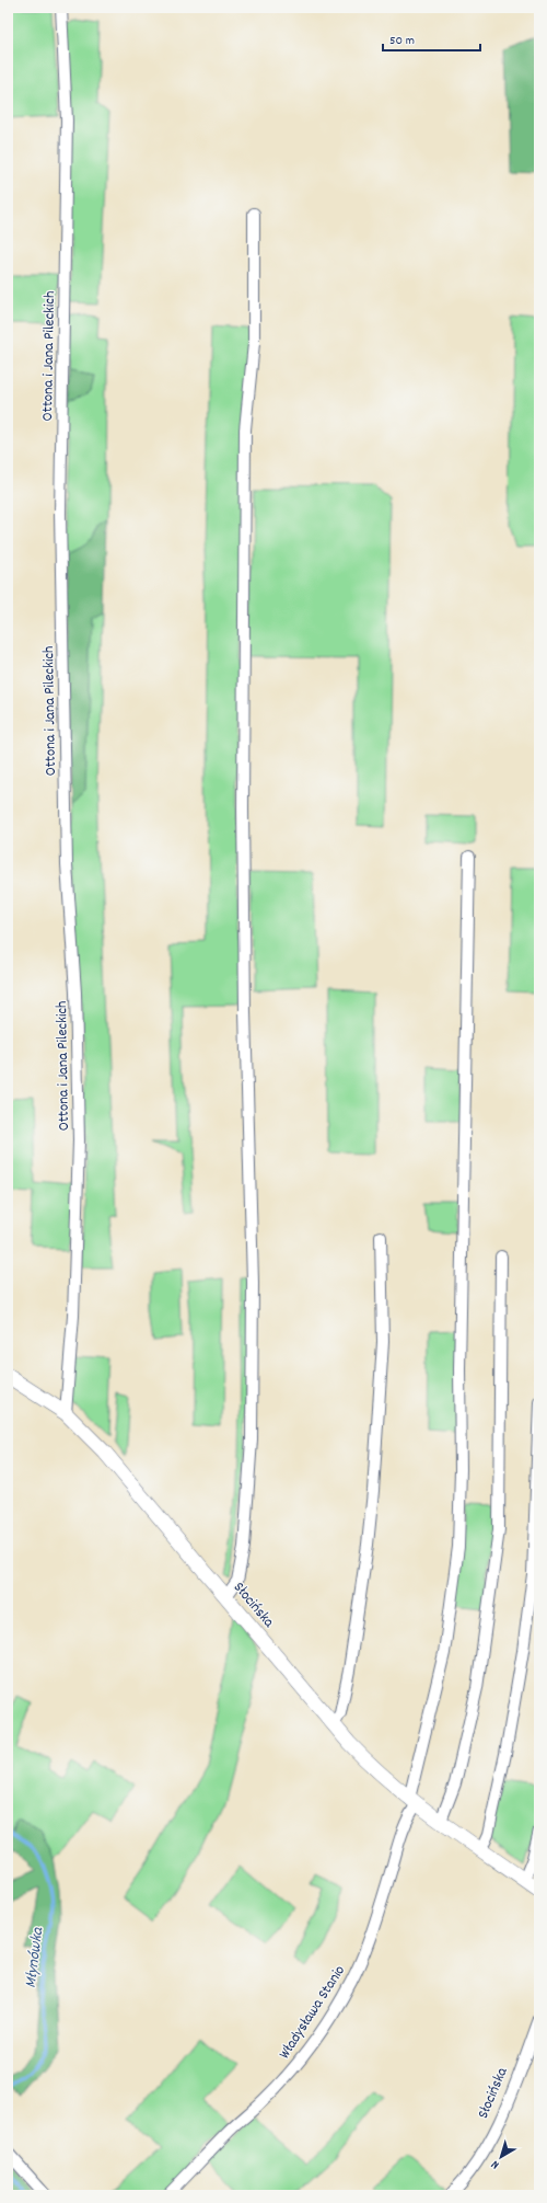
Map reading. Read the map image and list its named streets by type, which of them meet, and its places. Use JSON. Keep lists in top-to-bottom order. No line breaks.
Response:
{"streets":{"street":["Ottona i Jana Pileckich","Słocińska","Władysława Stanio"]},"crossings":[["Ottona i Jana Pileckich","Słocińska"],["Słocińska","Władysława Stanio"]],"water":["Młynówka"],"scale_bar":"50 m","north":"bottom left"}
